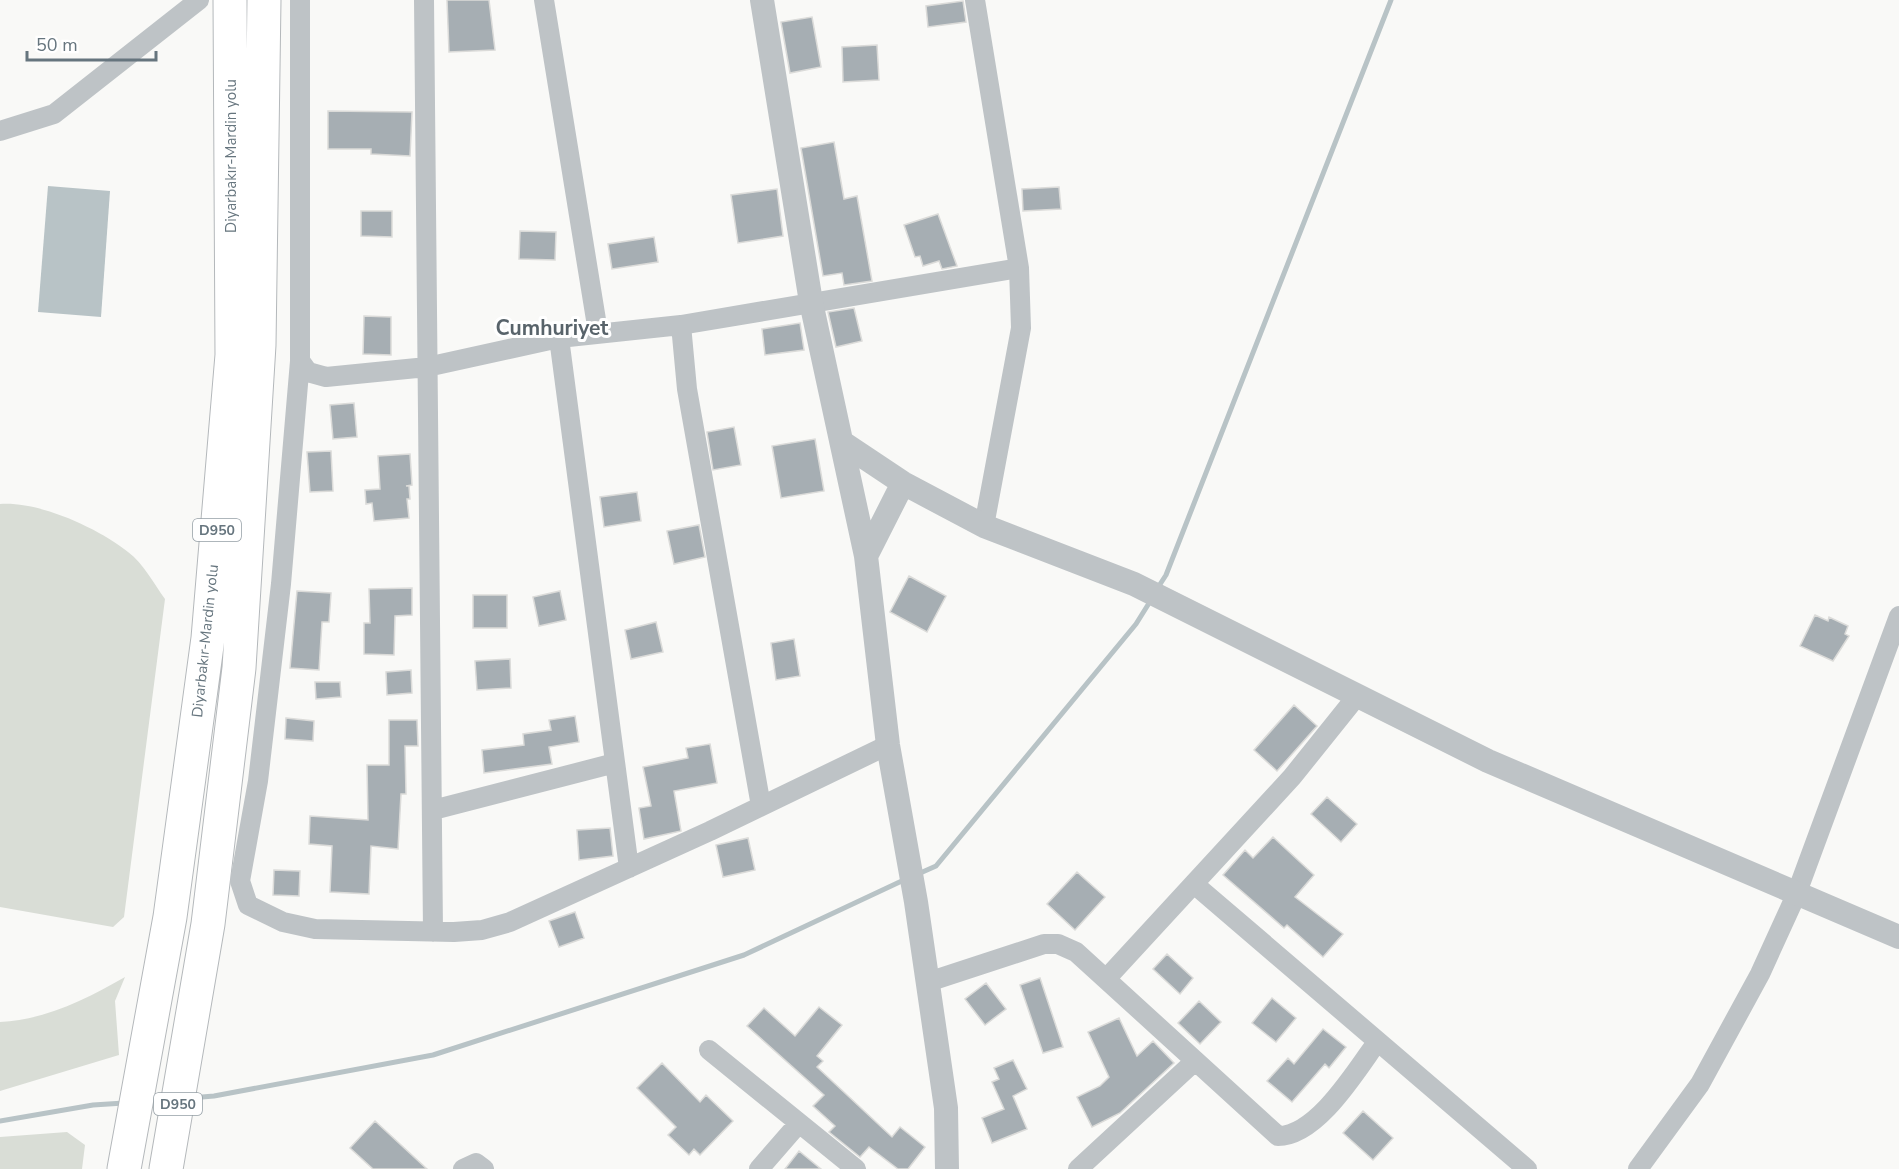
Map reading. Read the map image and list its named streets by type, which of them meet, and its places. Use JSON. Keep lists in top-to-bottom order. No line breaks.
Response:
{"streets":{"highway":["Diyarbakır-Mardin yolu","D950"]},"districts":["Cumhuriyet"],"scale_bar":"50 m"}
